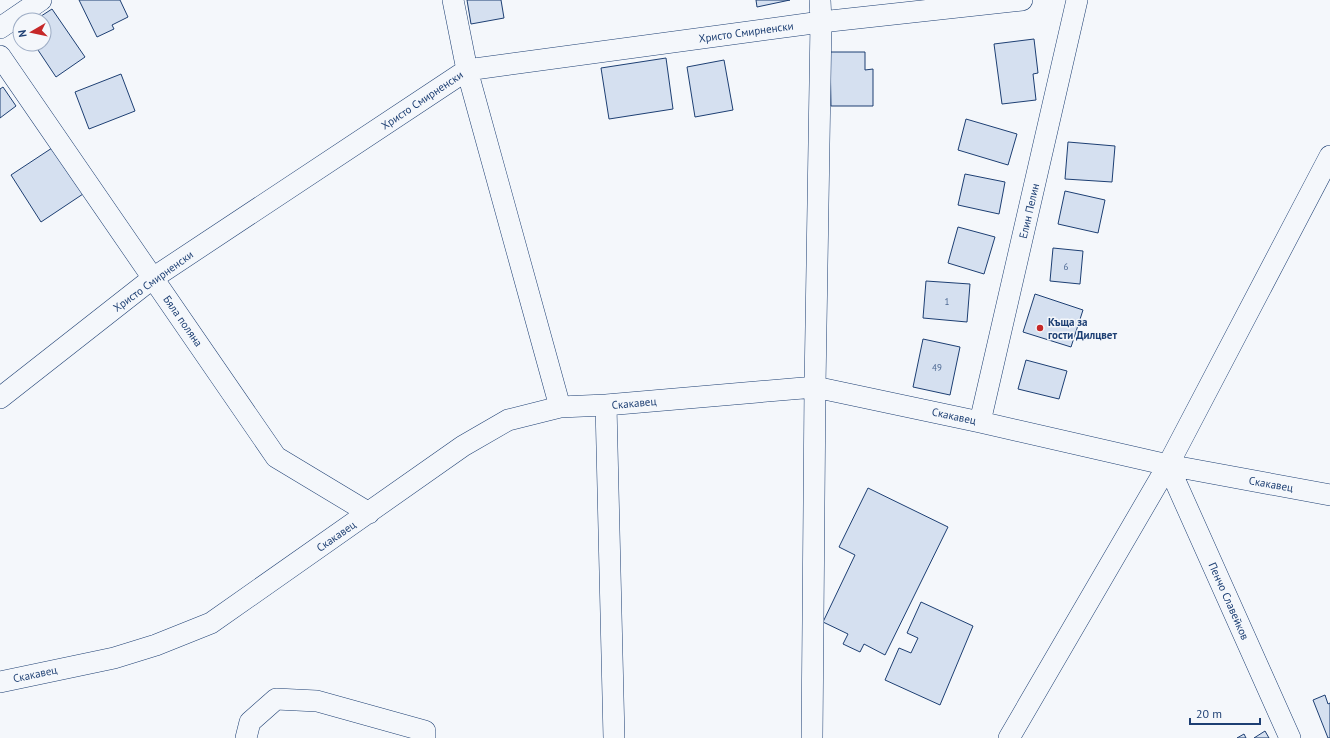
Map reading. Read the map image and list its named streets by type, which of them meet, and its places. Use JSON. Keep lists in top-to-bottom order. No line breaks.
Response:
{"streets":{"street":["Христо Смирненски","Елин Пелин","Бяла поляна","Скакавец","Пенчо Славейков"]},"crossings":[["Христо Смирненски","Бяла поляна"],["Елин Пелин","Скакавец"],["Бяла поляна","Скакавец"],["Скакавец","Пенчо Славейков"]],"places":["Къща за гости Дилцвет"],"house_numbers":["6","1","49"],"scale_bar":"20 m","north":"left"}
